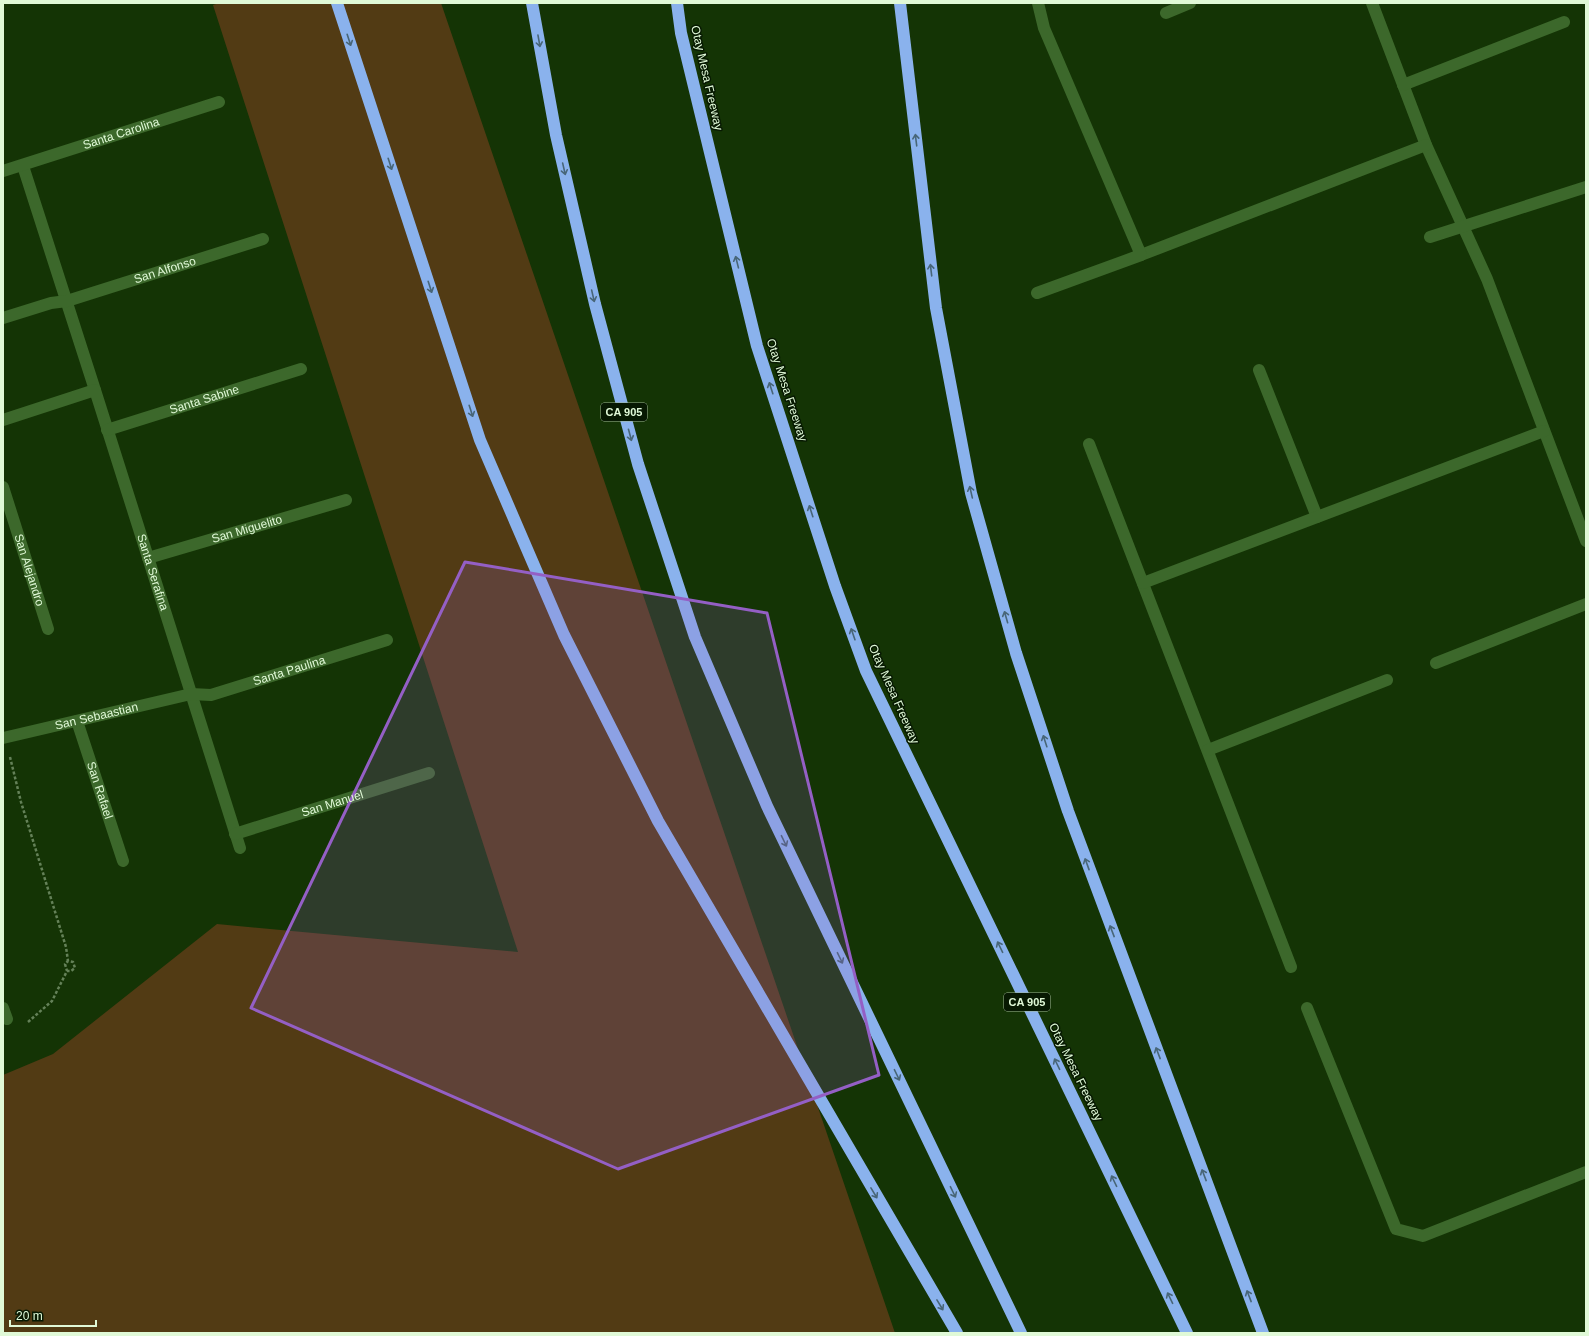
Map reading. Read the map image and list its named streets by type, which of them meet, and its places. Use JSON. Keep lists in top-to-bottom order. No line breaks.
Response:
{"streets":{"highway":["Otay Mesa Freeway","CA 905"],"street":["Santa Carolina","San Alfonso","Santa Sabine","San Miguelito","San Alejandro","Santa Serafina","Santa Paulina","San Sebaastian","San Rafael","San Manuel"]},"crossings":[["Santa Carolina","Santa Serafina"],["San Alfonso","Santa Serafina"],["Santa Sabine","Santa Serafina"],["San Miguelito","Santa Serafina"],["Santa Serafina","Santa Paulina"],["Santa Serafina","San Sebaastian"],["Santa Serafina","San Manuel"],["Santa Paulina","San Sebaastian"],["San Sebaastian","San Rafael"]],"one_way":["Otay Mesa Freeway"],"scale_bar":"20 m"}
